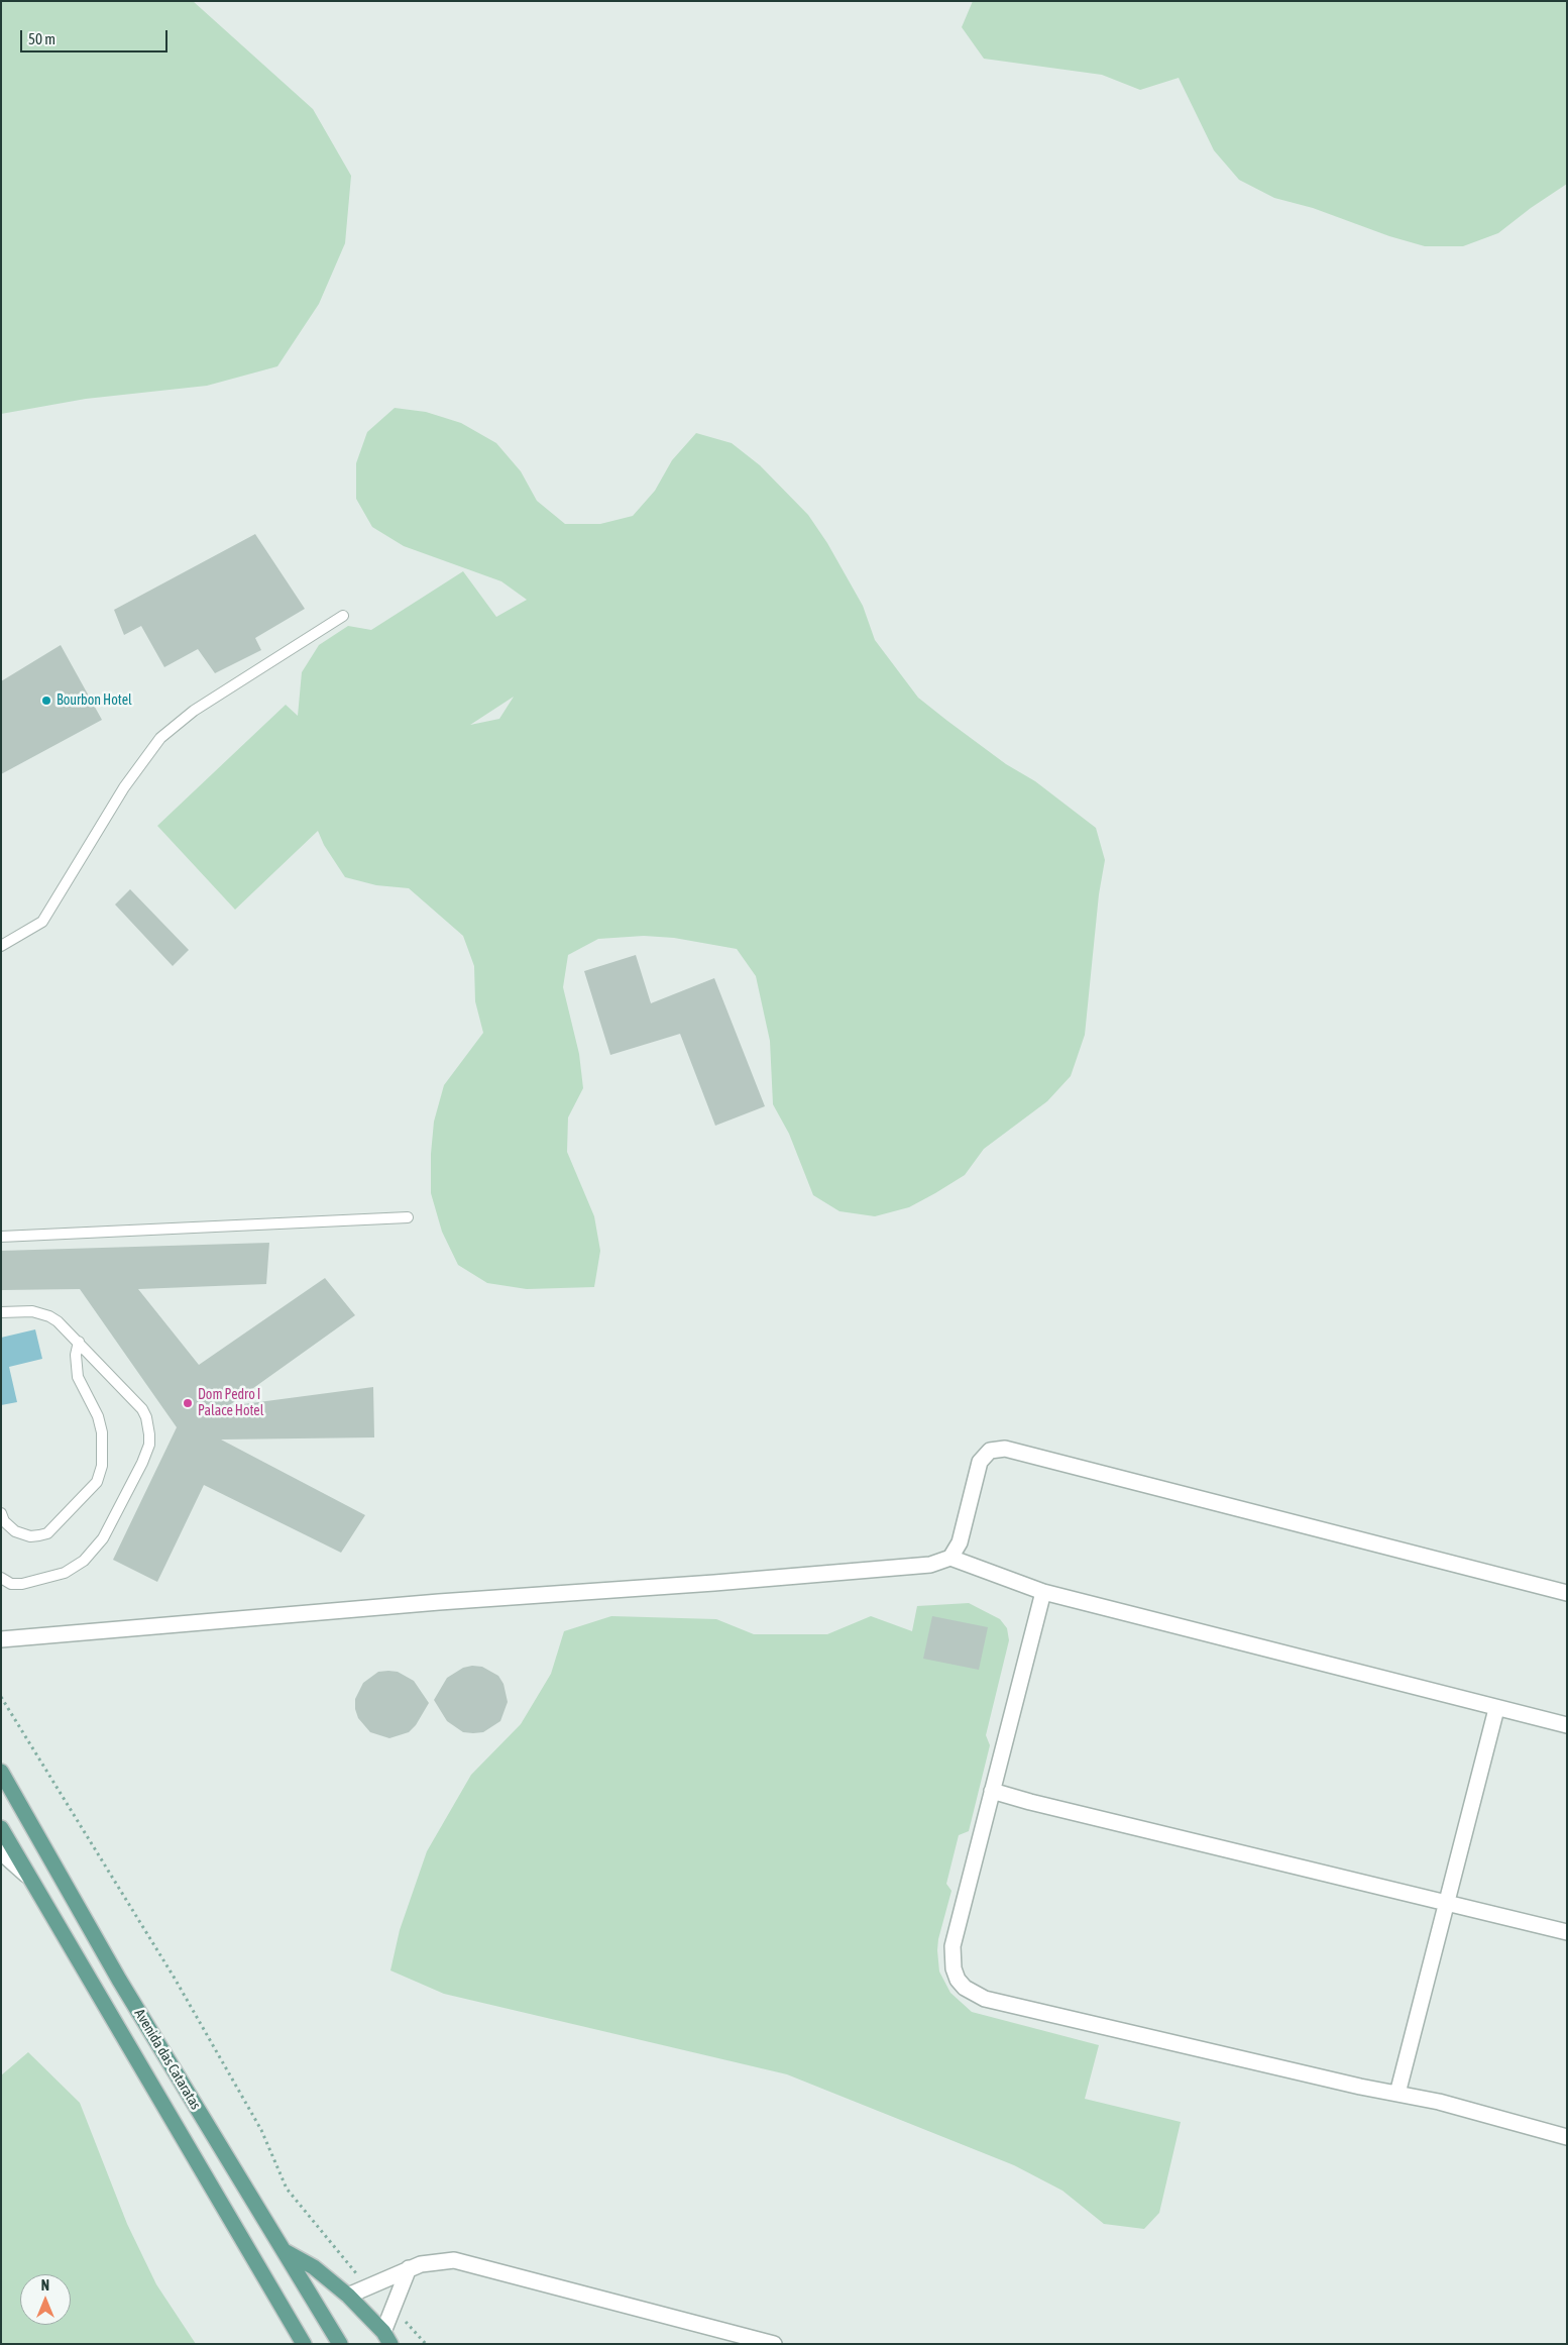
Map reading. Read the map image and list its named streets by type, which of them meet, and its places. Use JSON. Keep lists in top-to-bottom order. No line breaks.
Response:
{"streets":{"main road":["Avenida das Cataratas"]},"places":["Bourbon Hotel","Dom Pedro I Palace Hotel"],"scale_bar":"50 m","north":"top"}
